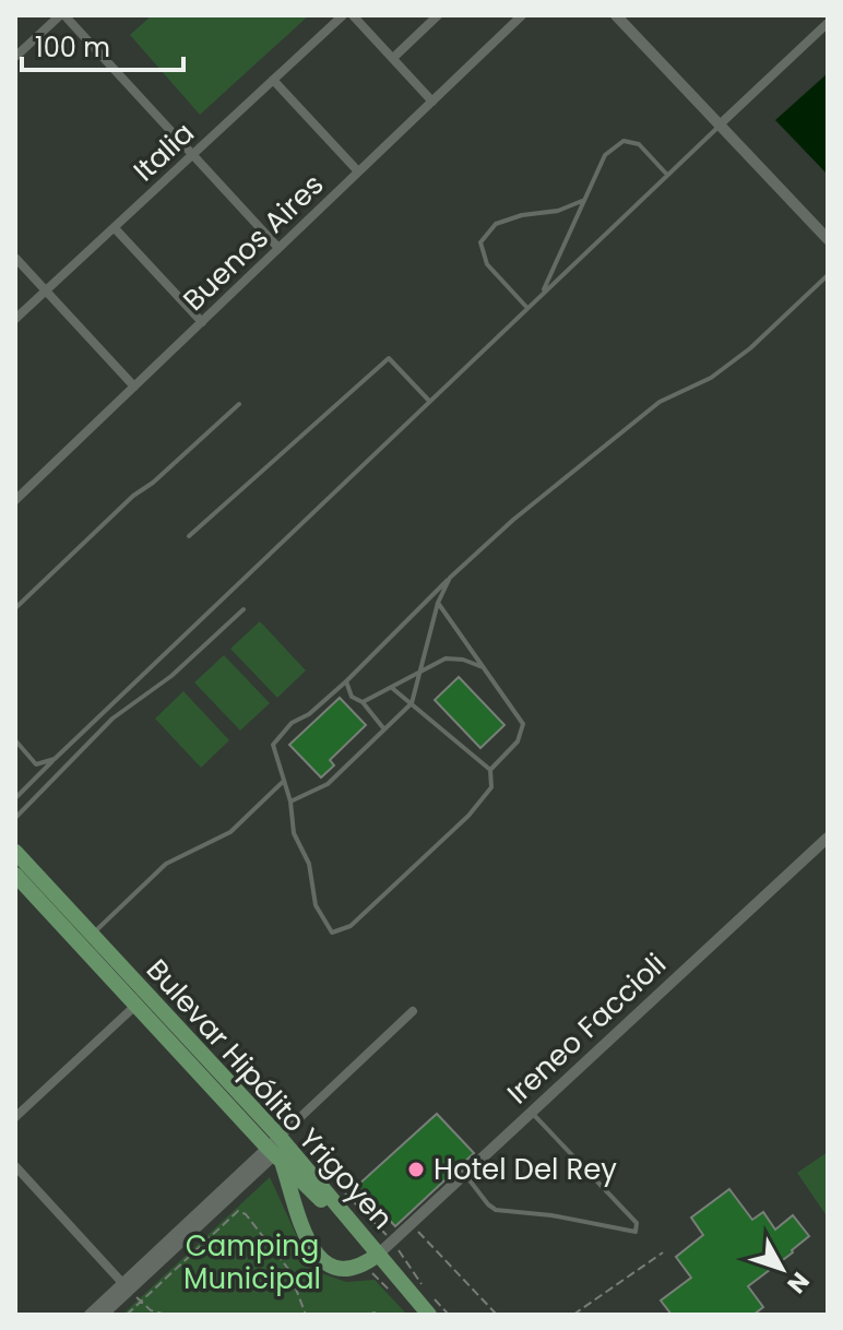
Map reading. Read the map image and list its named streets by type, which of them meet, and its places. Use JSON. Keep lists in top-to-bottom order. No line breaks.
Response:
{"streets":{"highway":["Bulevar Hipólito Yrigoyen"],"street":["Italia","Buenos Aires","Ireneo Faccioli"]},"crossings":[["Ireneo Faccioli","Bulevar Hipólito Yrigoyen"]],"parks":["Camping Municipal"],"places":["Hotel Del Rey"],"scale_bar":"100 m","north":"bottom right"}
